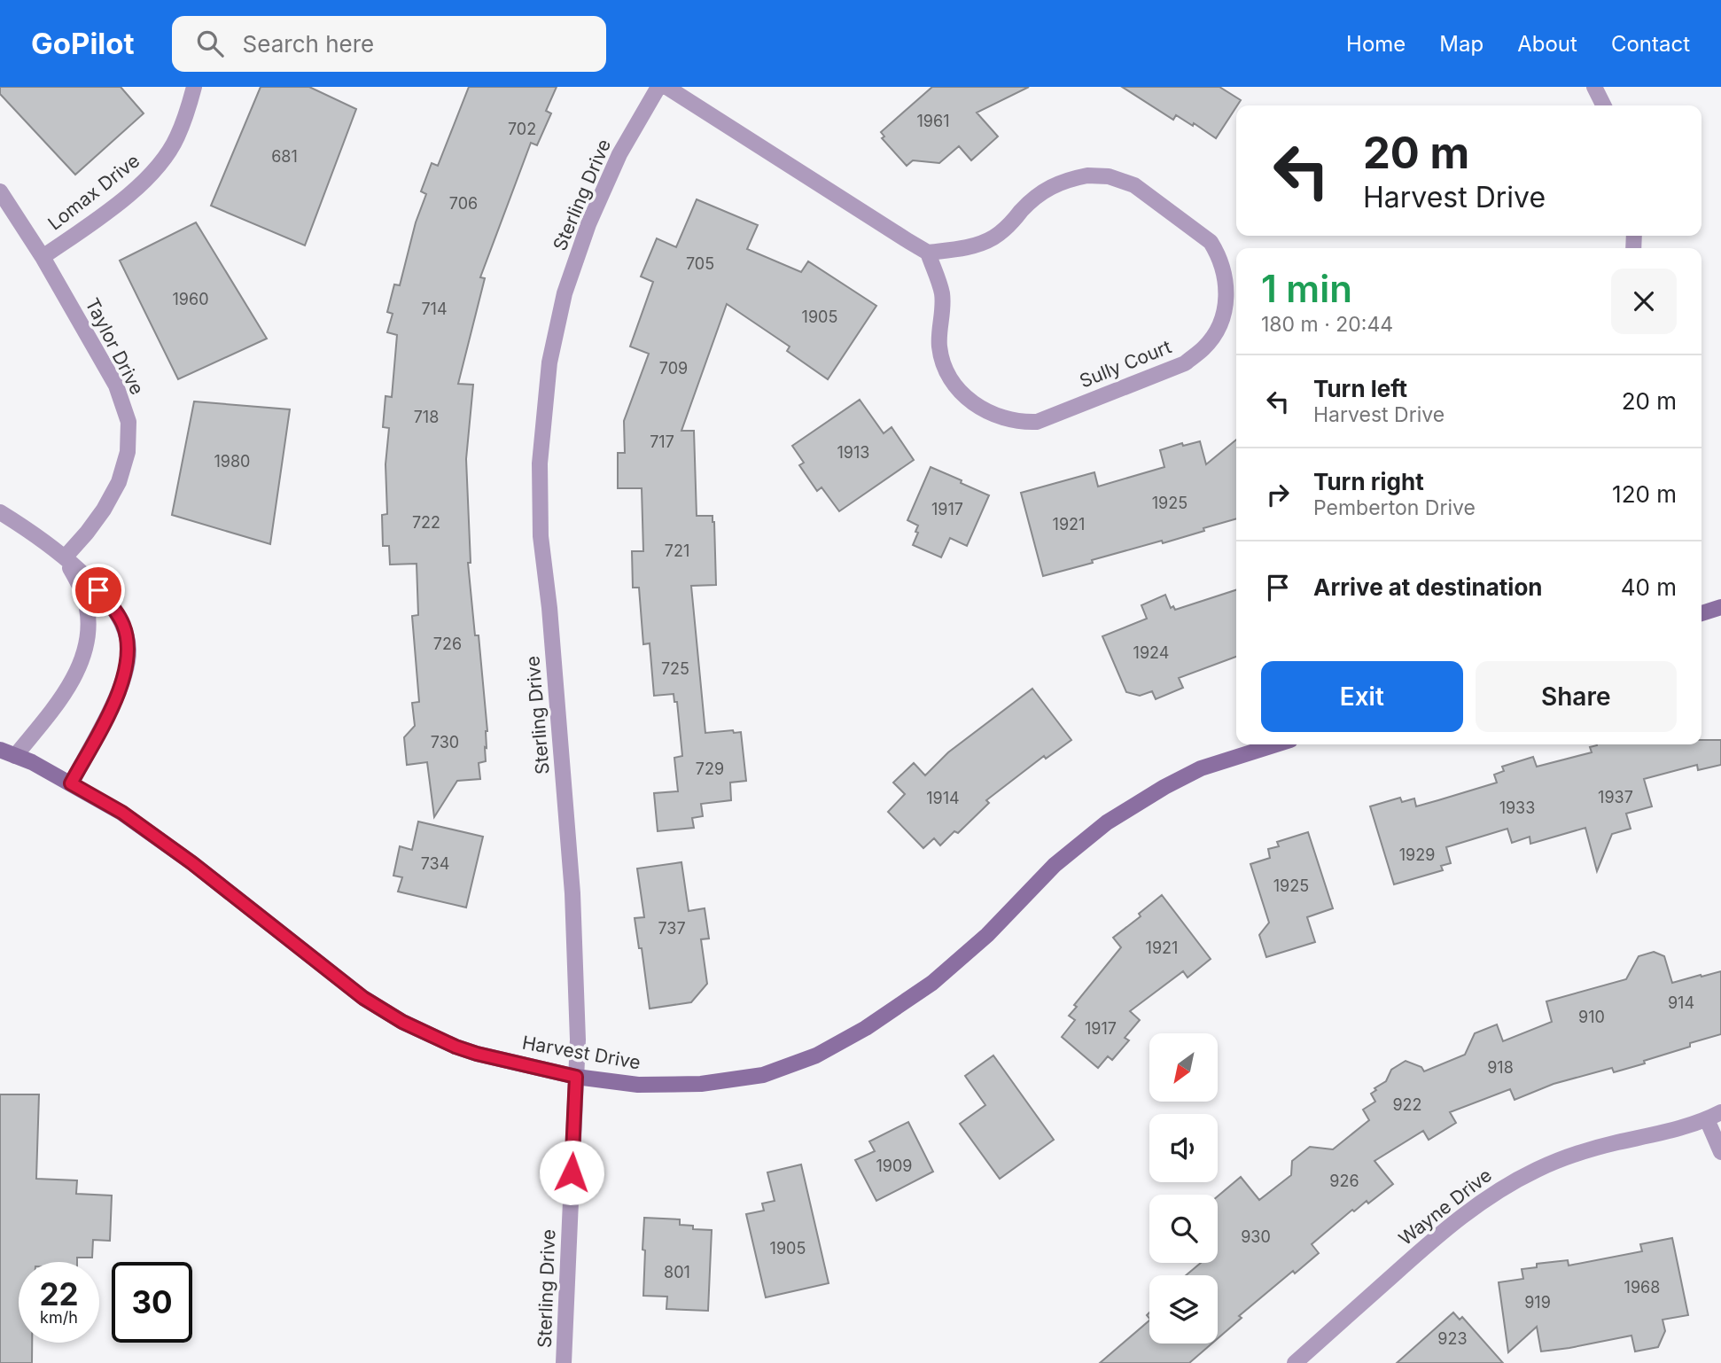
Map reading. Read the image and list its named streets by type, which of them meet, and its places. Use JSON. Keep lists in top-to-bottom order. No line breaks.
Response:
{"streets":{"street":["Lomax Drive","Sterling Drive","Taylor Drive","Sully Court","Harvest Drive","Wayne Drive"]},"crossings":[["Lomax Drive","Taylor Drive"],["Sterling Drive","Harvest Drive"]],"house_numbers":["1961","702","681","706","705","1960","714","1905","709","718","717","1913","1980","1925","1917","722","1921","721","726","1924","725","730","729","1937","1914","1933","1929","734","1925","737","1921","914","910","1917","918","922","1909","926","930","1905","801","1968","919","923"],"north":"bottom left","page":{"header":"GoPilot","search":"Search here","nav":["Home","Map","About","Contact"],"turn":["20 m","Harvest Drive"],"heading":["1 min","180 m · 20:44"],"list":[{"name":"Turn left","note":"Harvest Drive","value":"20 m"},{"name":"Turn right","note":"Pemberton Drive","value":"120 m"},{"name":"Arrive at destination","value":"40 m"}],"buttons":["Exit","Share"],"speed":"22 km/h","limit":"30"}}
